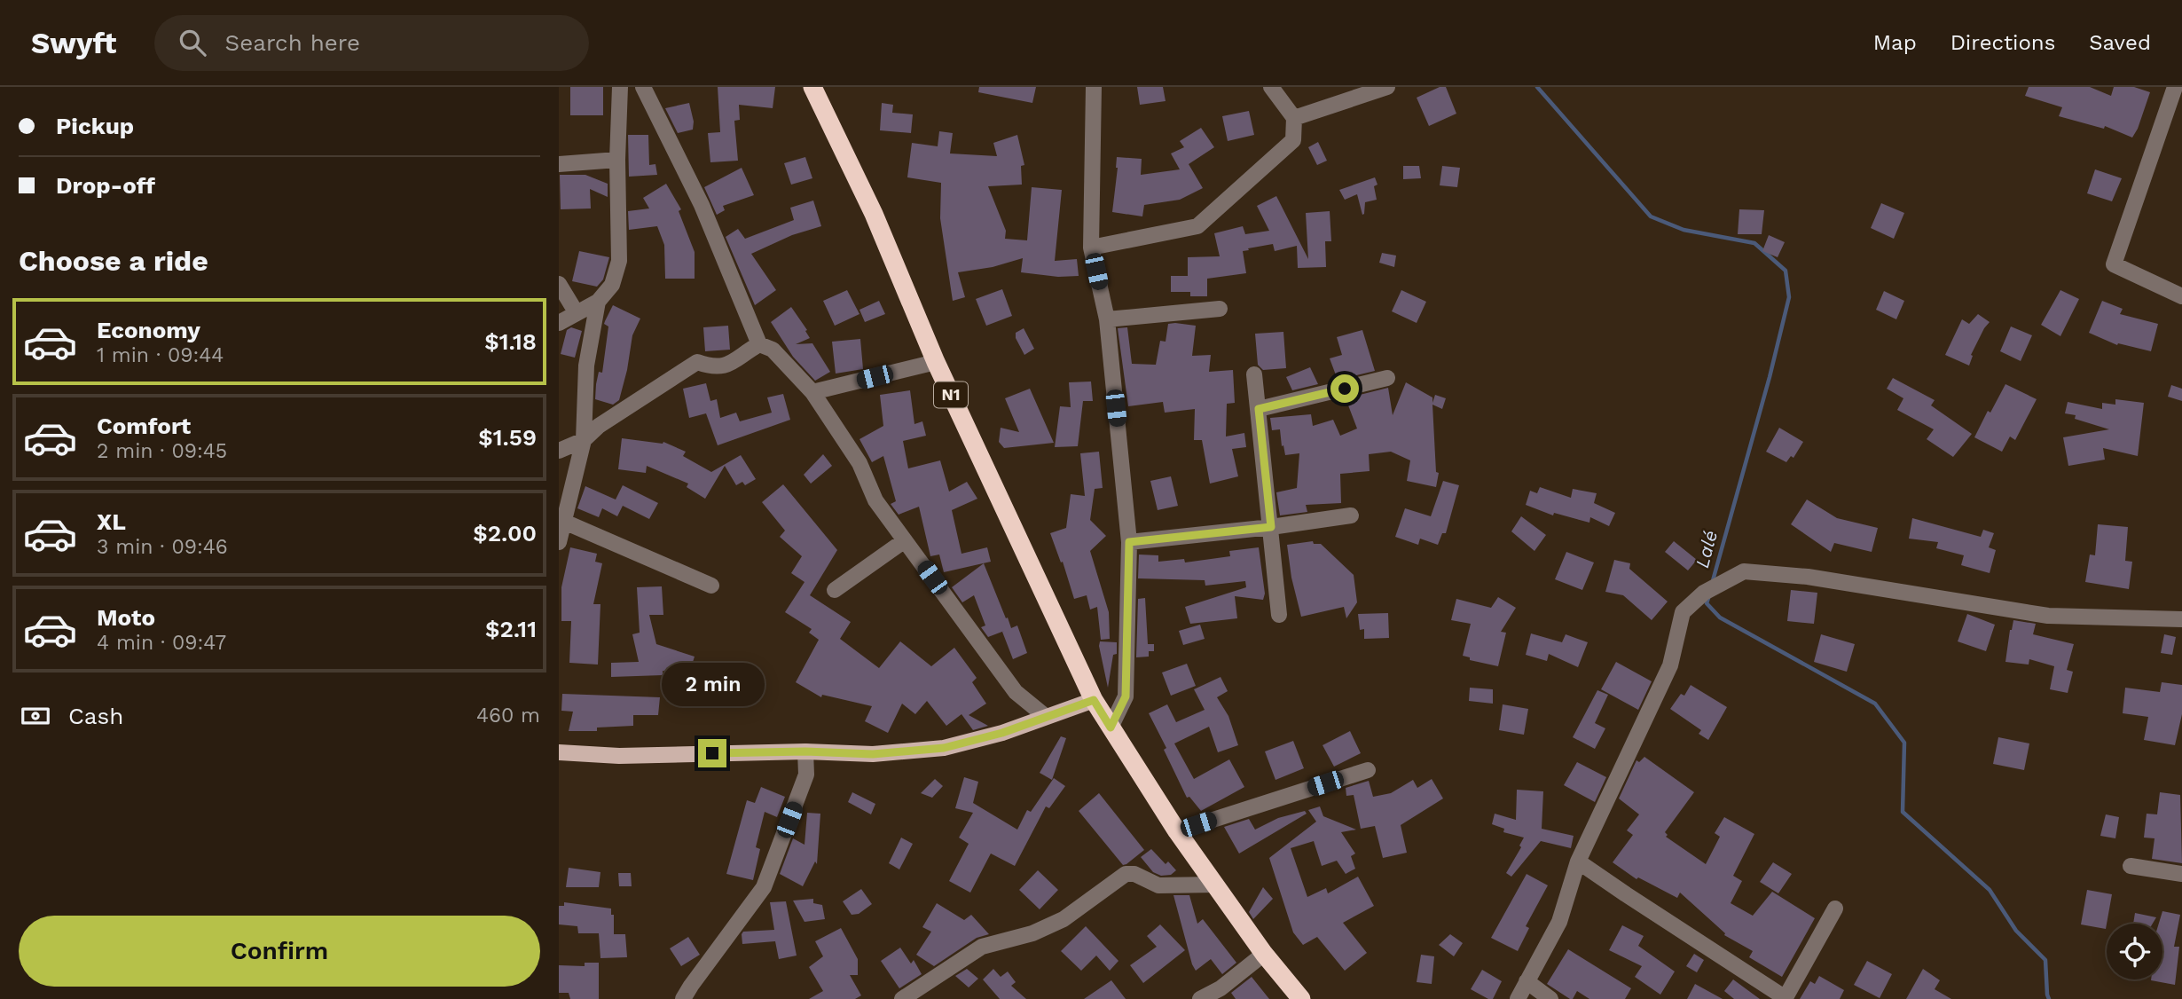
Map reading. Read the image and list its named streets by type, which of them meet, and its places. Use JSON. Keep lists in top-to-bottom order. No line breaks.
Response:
{"streets":{"highway":["N1"]},"water":["Lalé"],"page":{"header":"Swyft","search":"Search here","nav":["Map","Directions","Saved"],"banner":["Pickup","Drop-off"],"heading":"Choose a ride","list":[{"name":"Economy","note":"1 min · 09:44","value":"$1.18"},{"name":"Comfort","note":"2 min · 09:45","value":"$1.59"},{"name":"XL","note":"3 min · 09:46","value":"$2.00"},{"name":"Moto","note":"4 min · 09:47","value":"$2.11"}],"bubble":"2 min","pay":["Cash","460 m"],"buttons":"Confirm"}}
